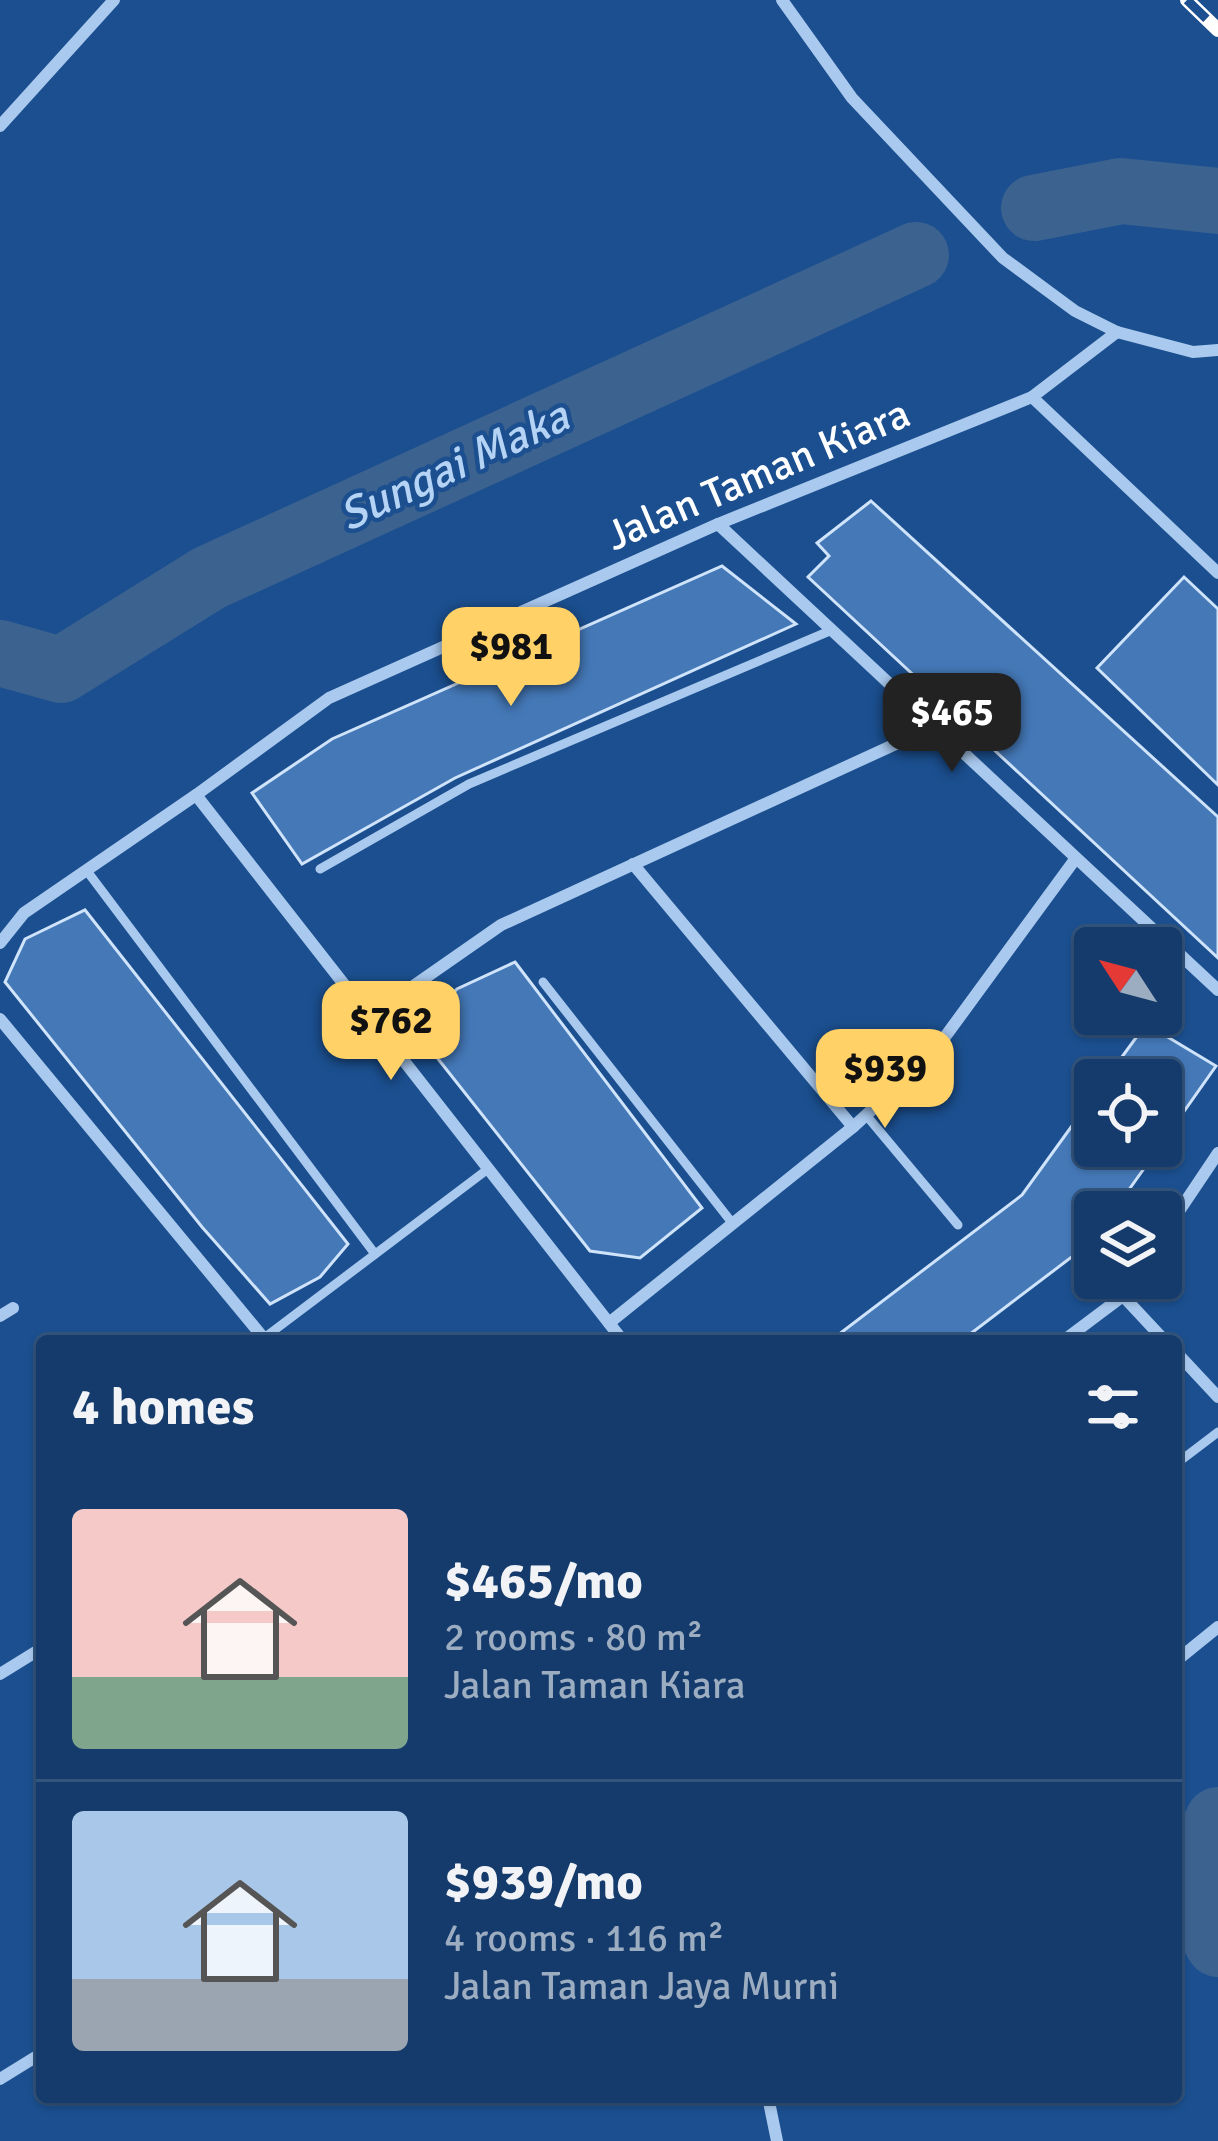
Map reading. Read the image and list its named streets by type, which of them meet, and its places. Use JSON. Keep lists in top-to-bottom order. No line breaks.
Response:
{"streets":{"street":["Jalan Taman Kiara"]},"water":["Sungai Maka"],"north":"top left","page":{"price":["$981","$465","$762","$939"],"heading":"4 homes","list":[{"name":"$465/mo","note":"2 rooms · 80 m² · Jalan Taman Kiara"},{"name":"$939/mo","note":"4 rooms · 116 m² · Jalan Taman Jaya Murni"}]}}
